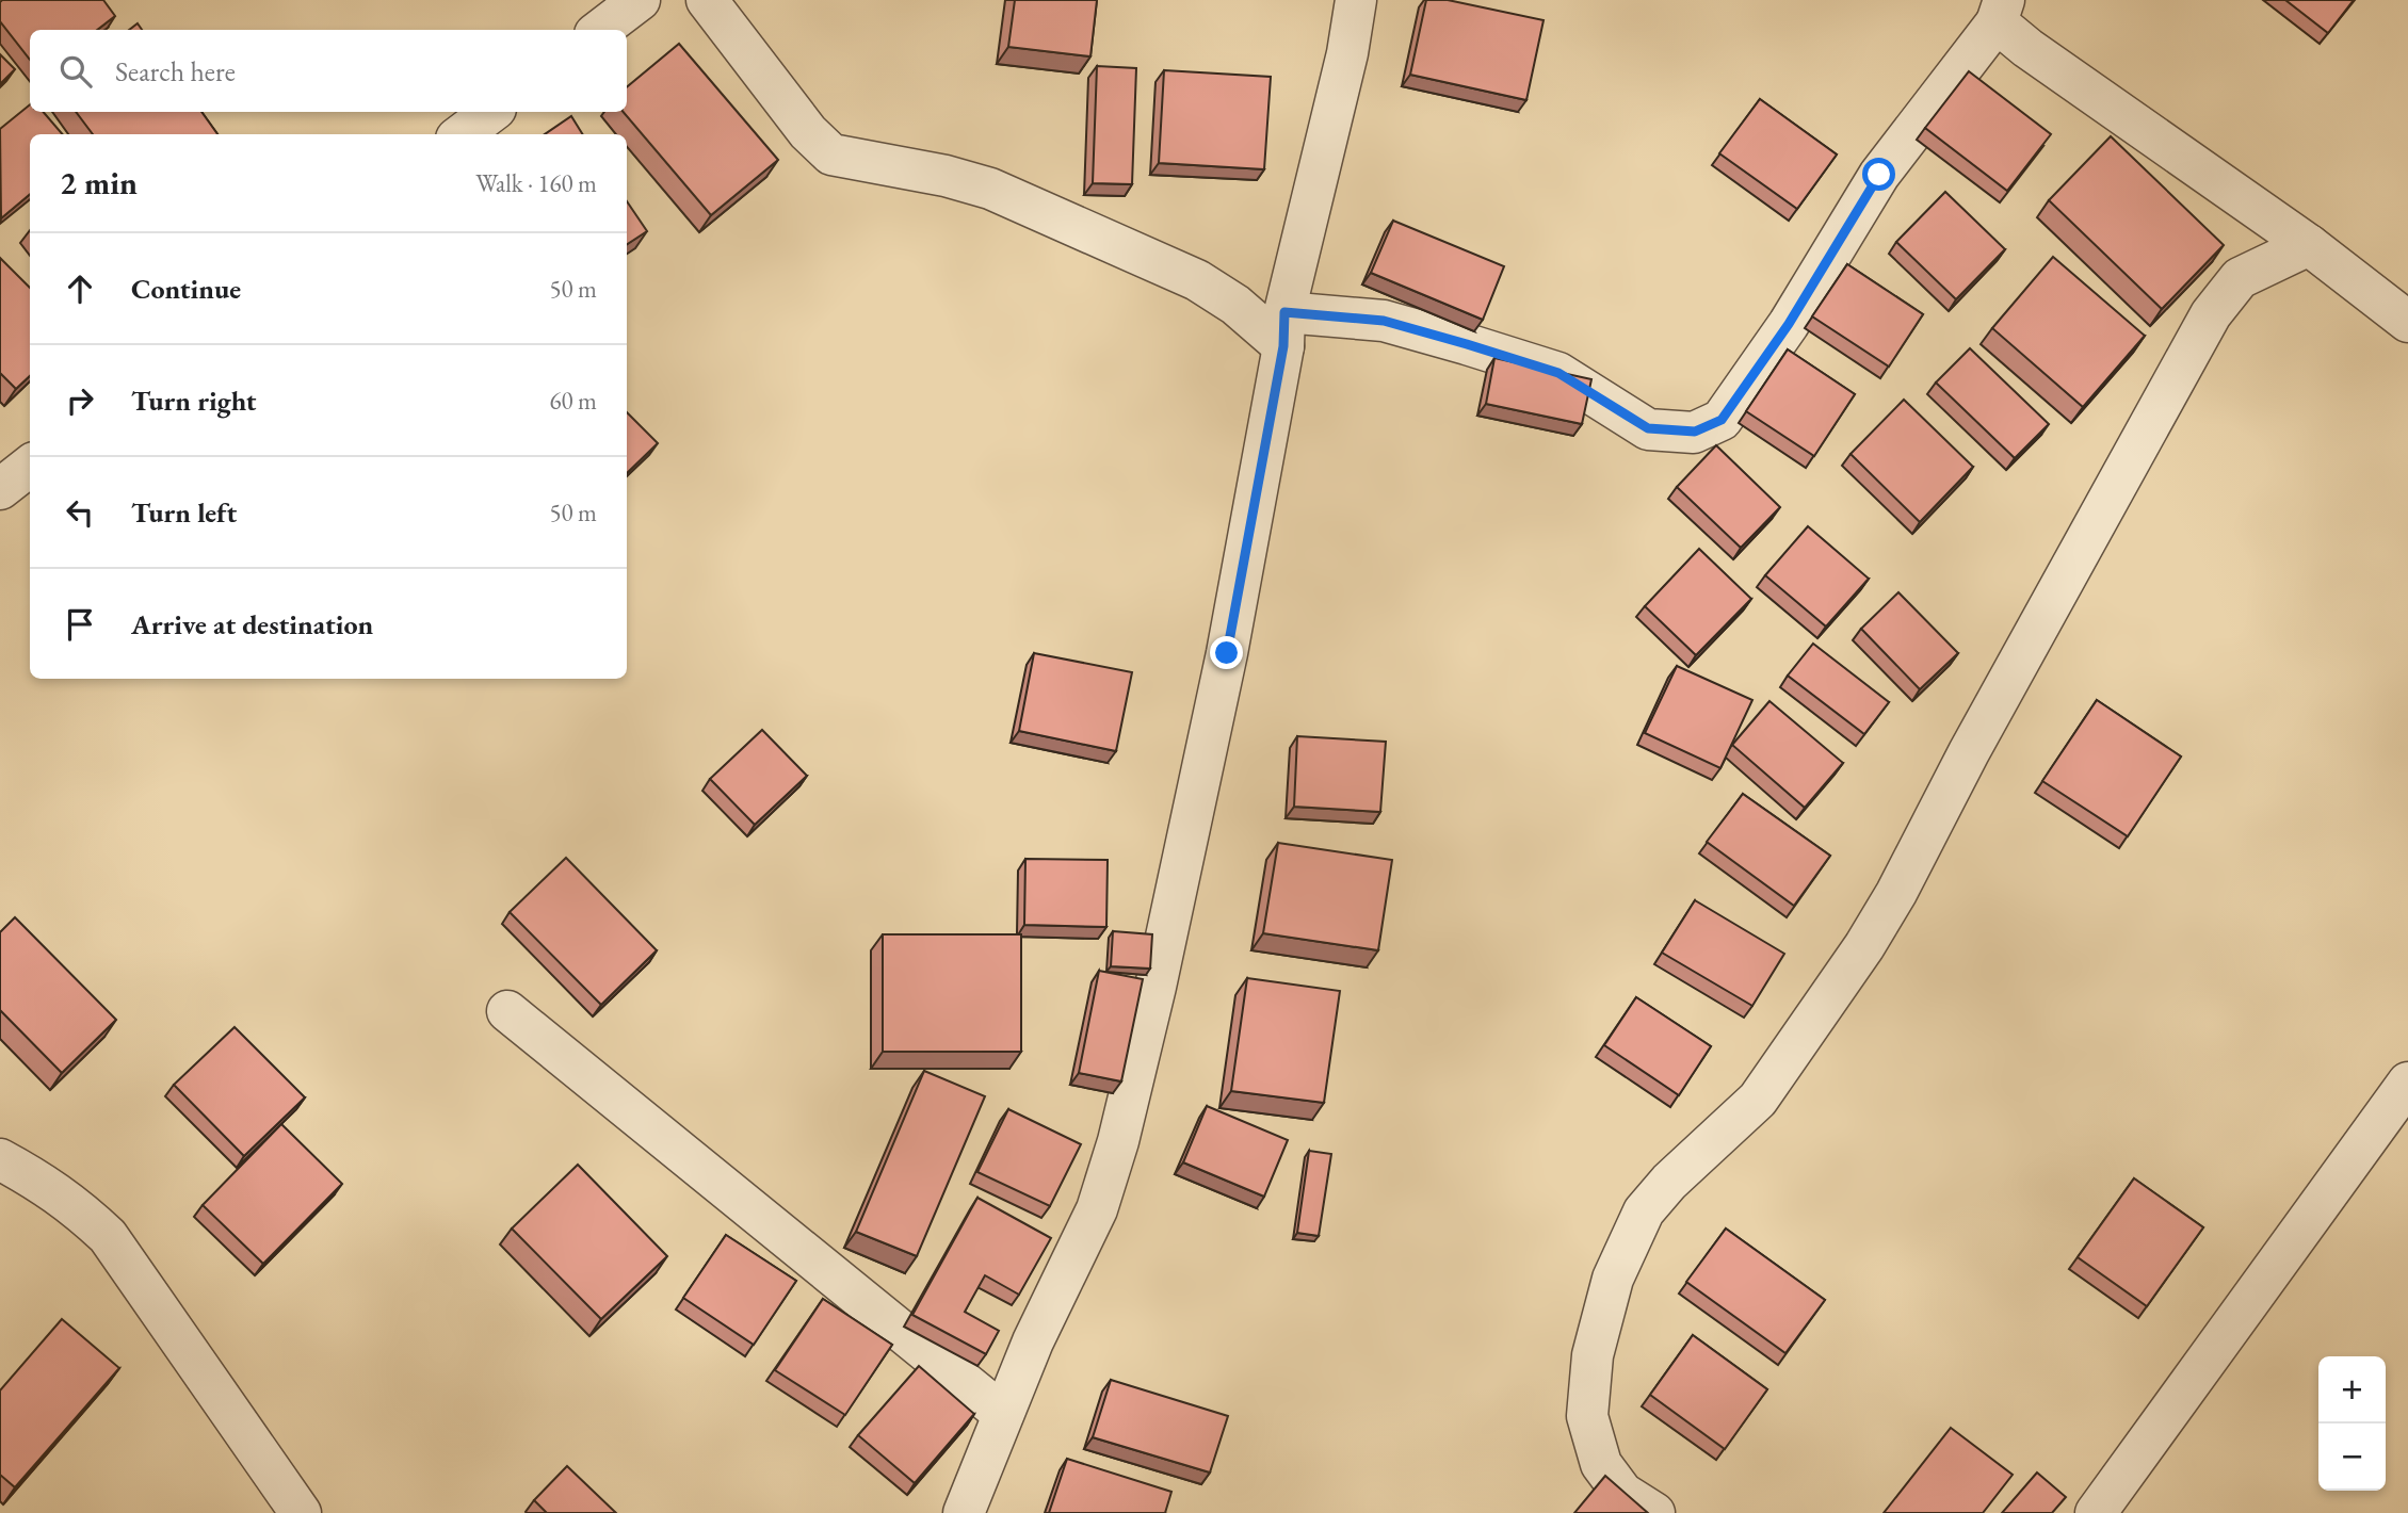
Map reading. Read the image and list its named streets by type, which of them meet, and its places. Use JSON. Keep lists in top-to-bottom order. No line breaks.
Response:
{"page":{"search":"Search here","heading":["2 min","Walk · 160 m"],"list":[["Continue","50 m"],["Turn right","60 m"],["Turn left","50 m"],"Arrive at destination"],"map_buttons":["+","−"]}}
